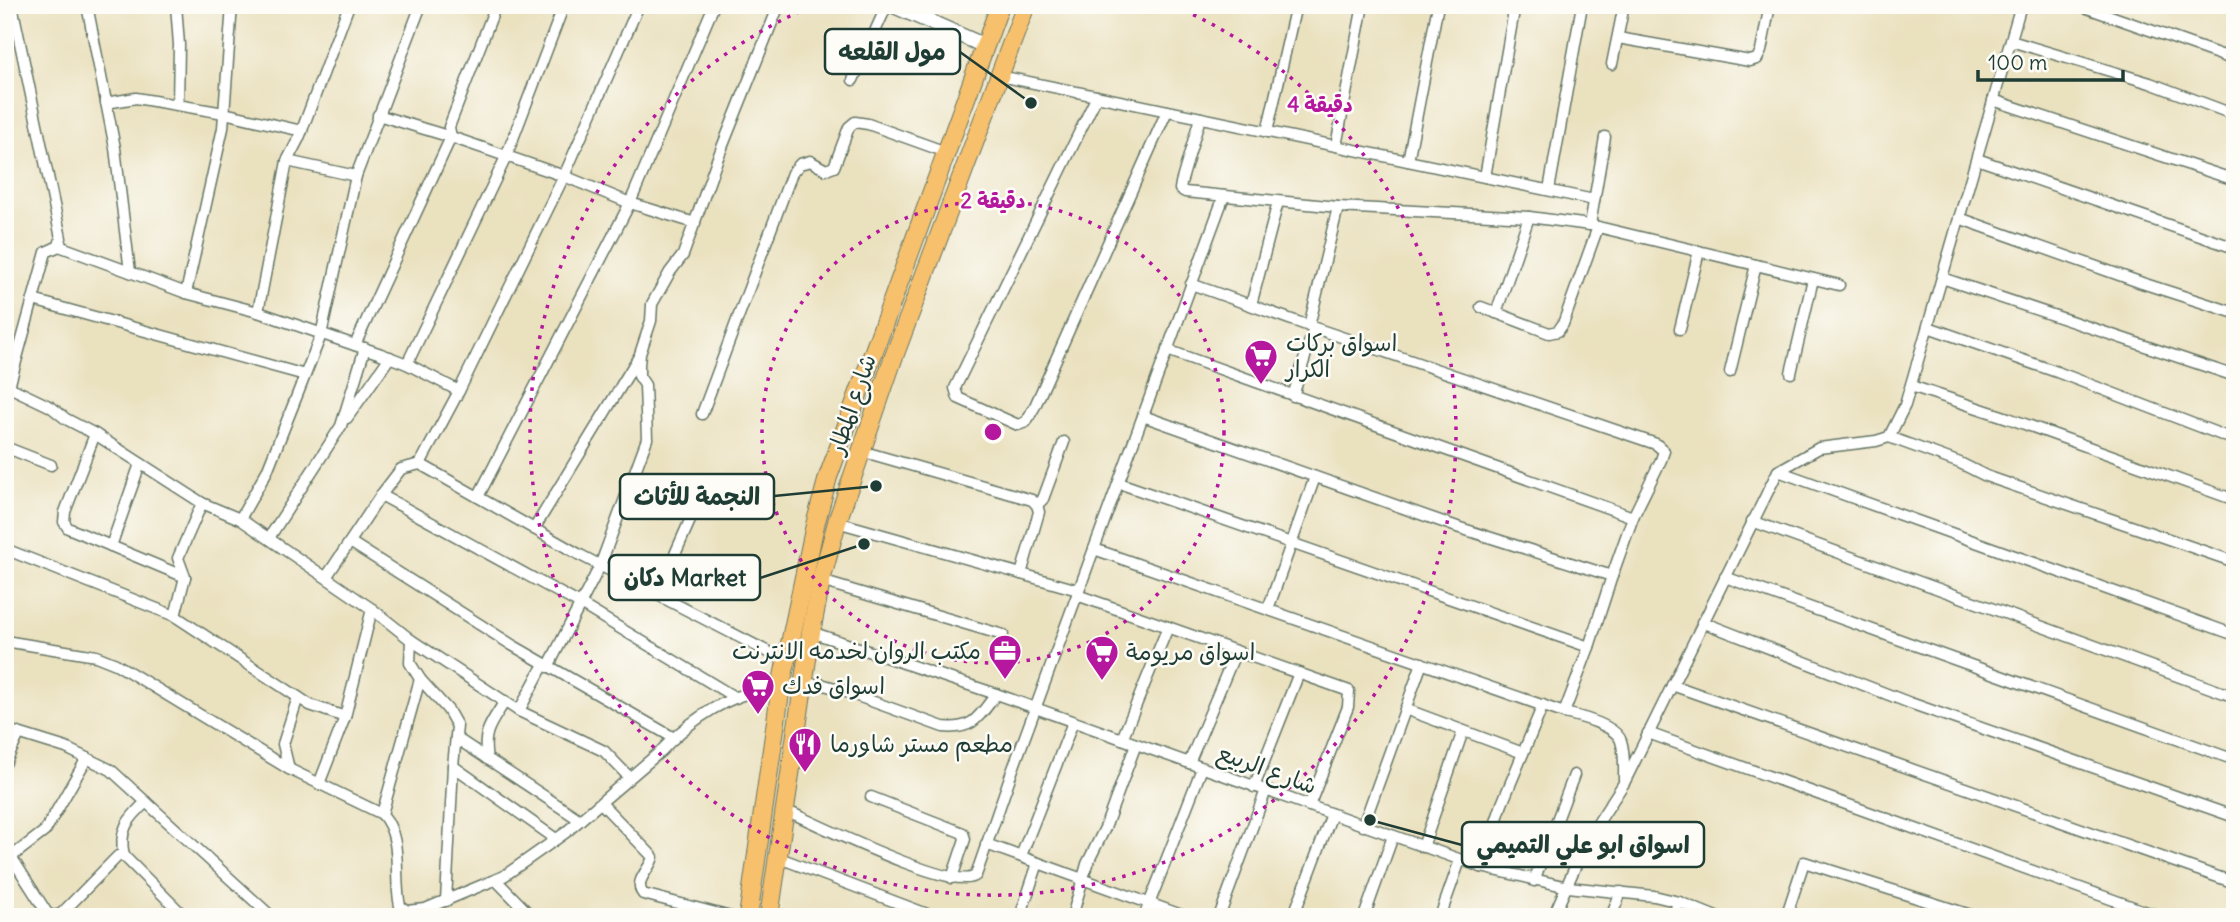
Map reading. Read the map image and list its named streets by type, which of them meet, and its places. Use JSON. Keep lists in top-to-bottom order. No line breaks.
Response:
{"streets":{"main road":["شارع المطار"],"street":["شارع الربيع"]},"crossings":[["شارع المطار","شارع الربيع"]],"places":{"other":["مول القلعه","النجمة للأثاث","دكان Market","اسواق ابو علي التميمي"],"supermarket":["اسواق بركات الكرار","اسواق مريومة","اسواق فدك"],"office":["مكتب الروان لخدمه الانترنت"],"restaurant":["مطعم مستر شاورما"]},"scale_bar":"100 m","rings":["4 دقيقة","2 دقيقة"]}
